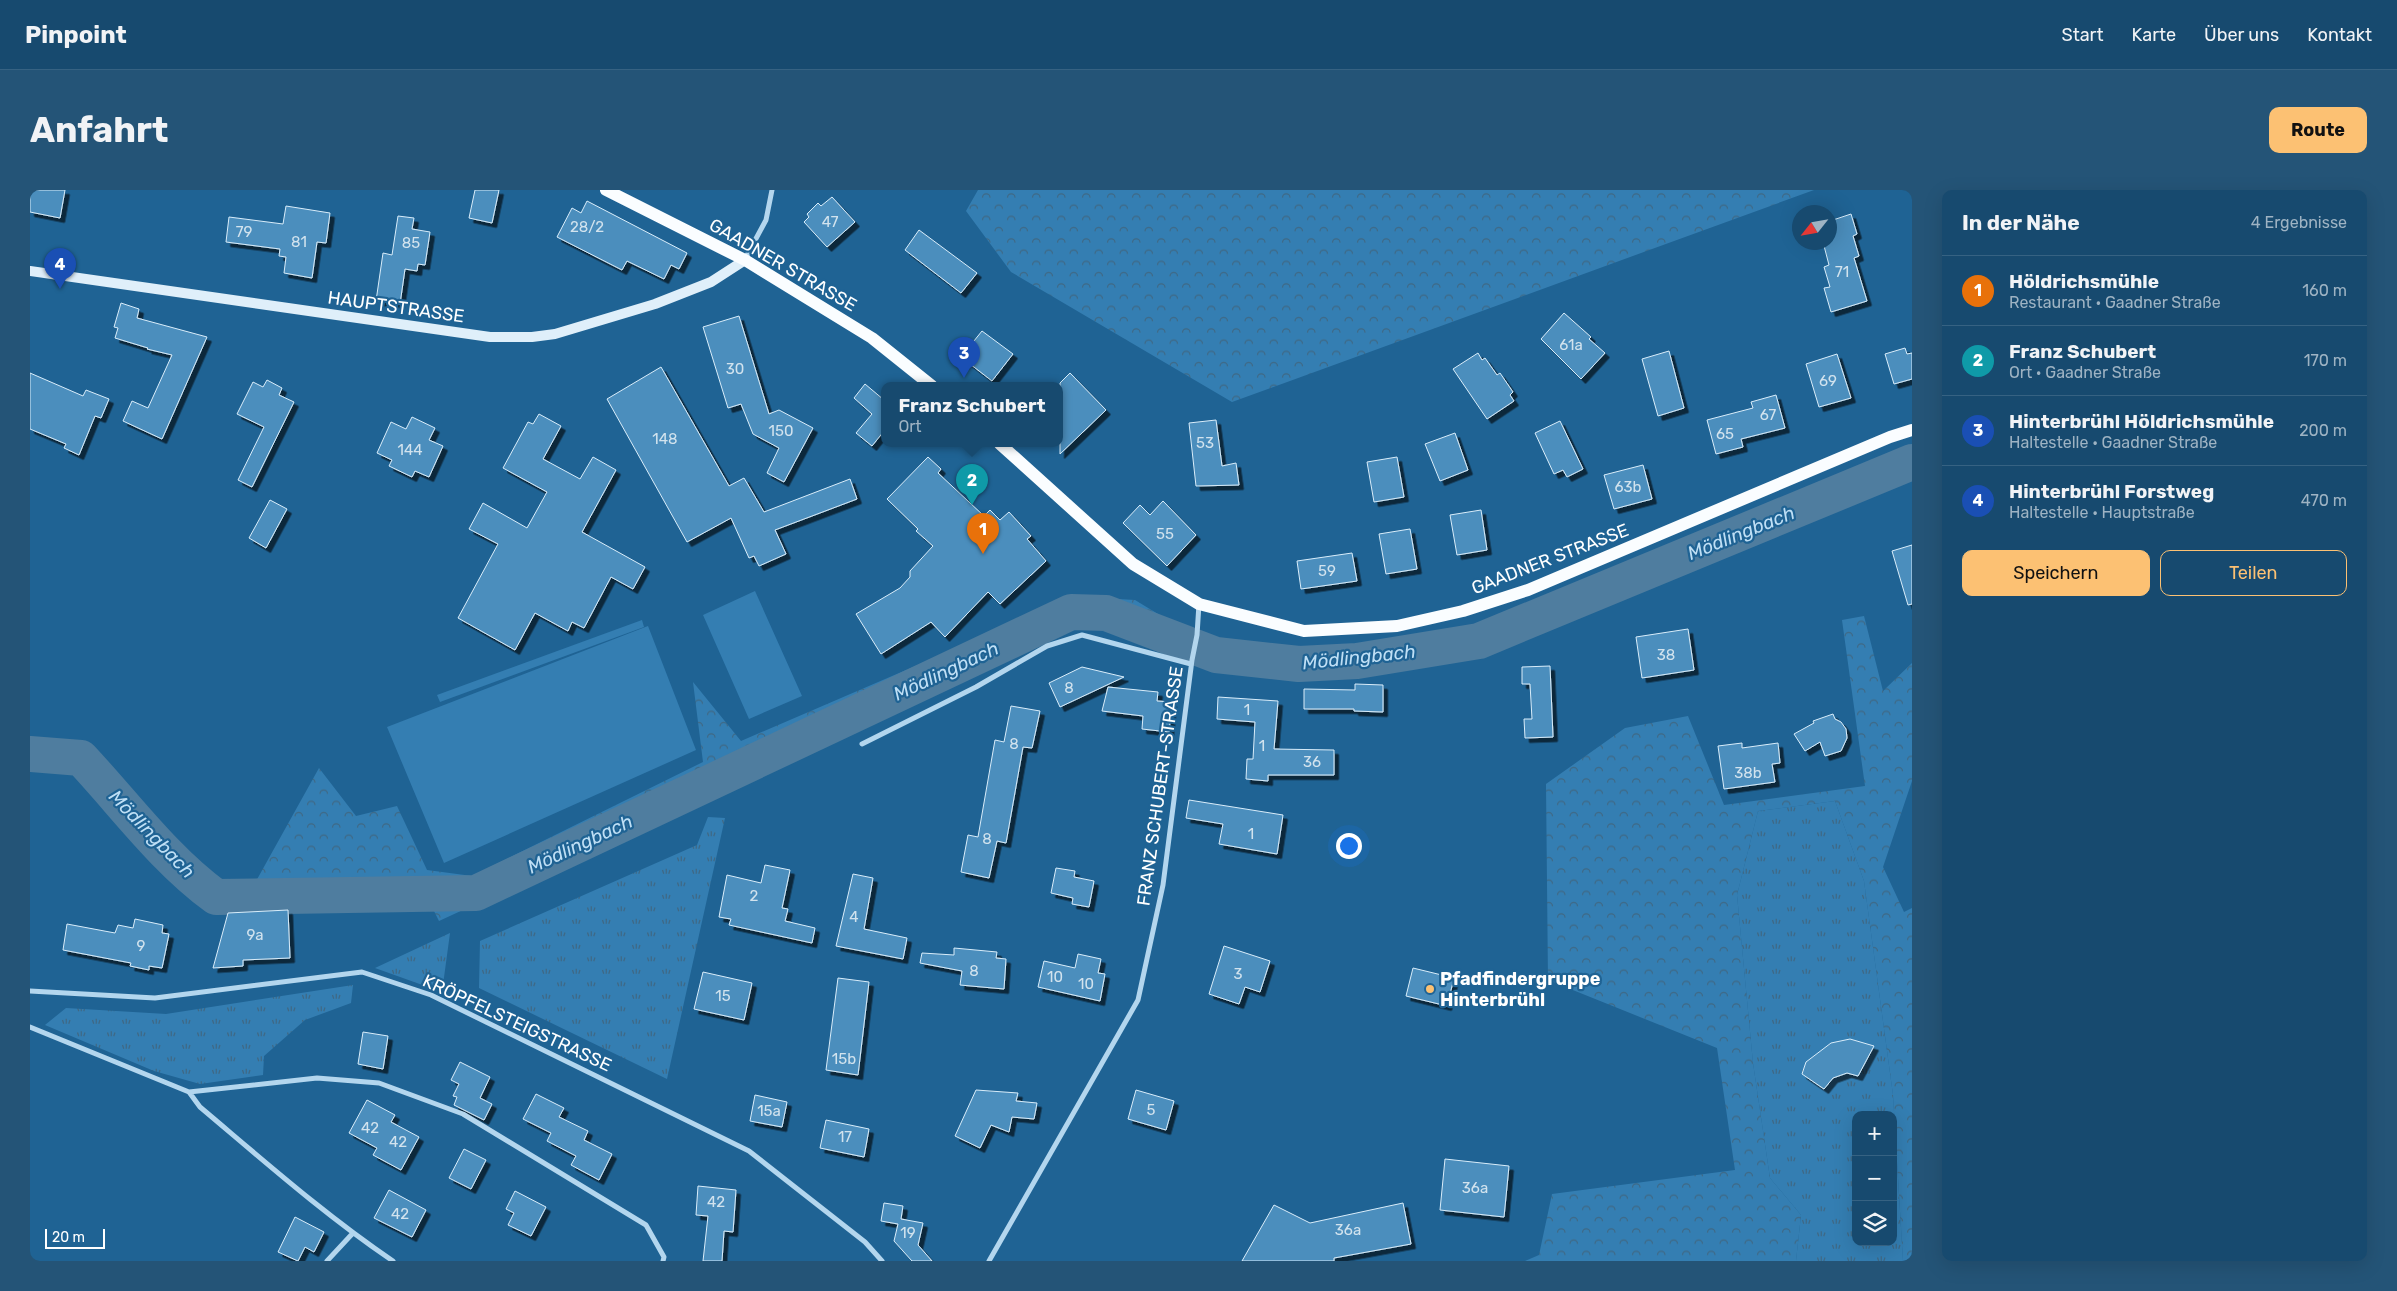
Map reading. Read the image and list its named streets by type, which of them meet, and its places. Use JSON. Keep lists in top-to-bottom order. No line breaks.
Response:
{"streets":{"main road":["GAADNER STRASSE","HAUPTSTRASSE"],"street":["FRANZ SCHUBERT-STRASSE","KRÖPFELSTEIGSTRASSE"]},"crossings":[["GAADNER STRASSE","HAUPTSTRASSE"],["GAADNER STRASSE","FRANZ SCHUBERT-STRASSE"]],"water":["Mödlingbach"],"places":["Pfadfindergruppe Hinterbrühl"],"house_numbers":["47","28/2","79","81","85","71","61a","30","69","67","150","65","148","53","144","63b","55","59","38","8","1","8","1","36","38b","1","8","2","4","9a","9","8","3","10","10","15","15b","5","15a","42","17","42","36a","42","42","36a","19"],"scale_bar":"20 m","north":"bottom left","page":{"header":"Pinpoint","nav":["Start","Karte","Über uns","Kontakt"],"buttons":["Route",["Speichern","Teilen"]],"title":"Anfahrt","heading":["In der Nähe","4 Ergebnisse"],"pins":["4","3","2","1"],"list":[{"mark":"1","name":"Höldrichsmühle","note":"Restaurant · Gaadner Straße","value":"160 m"},{"mark":"2","name":"Franz Schubert","note":"Ort · Gaadner Straße","value":"170 m"},{"mark":"3","name":"Hinterbrühl Höldrichsmühle","note":"Haltestelle · Gaadner Straße","value":"200 m"},{"mark":"4","name":"Hinterbrühl Forstweg","note":"Haltestelle · Hauptstraße","value":"470 m"}],"popup":["Franz Schubert","Ort"],"map_buttons":["+","−"],"scale":"20 m"}}
